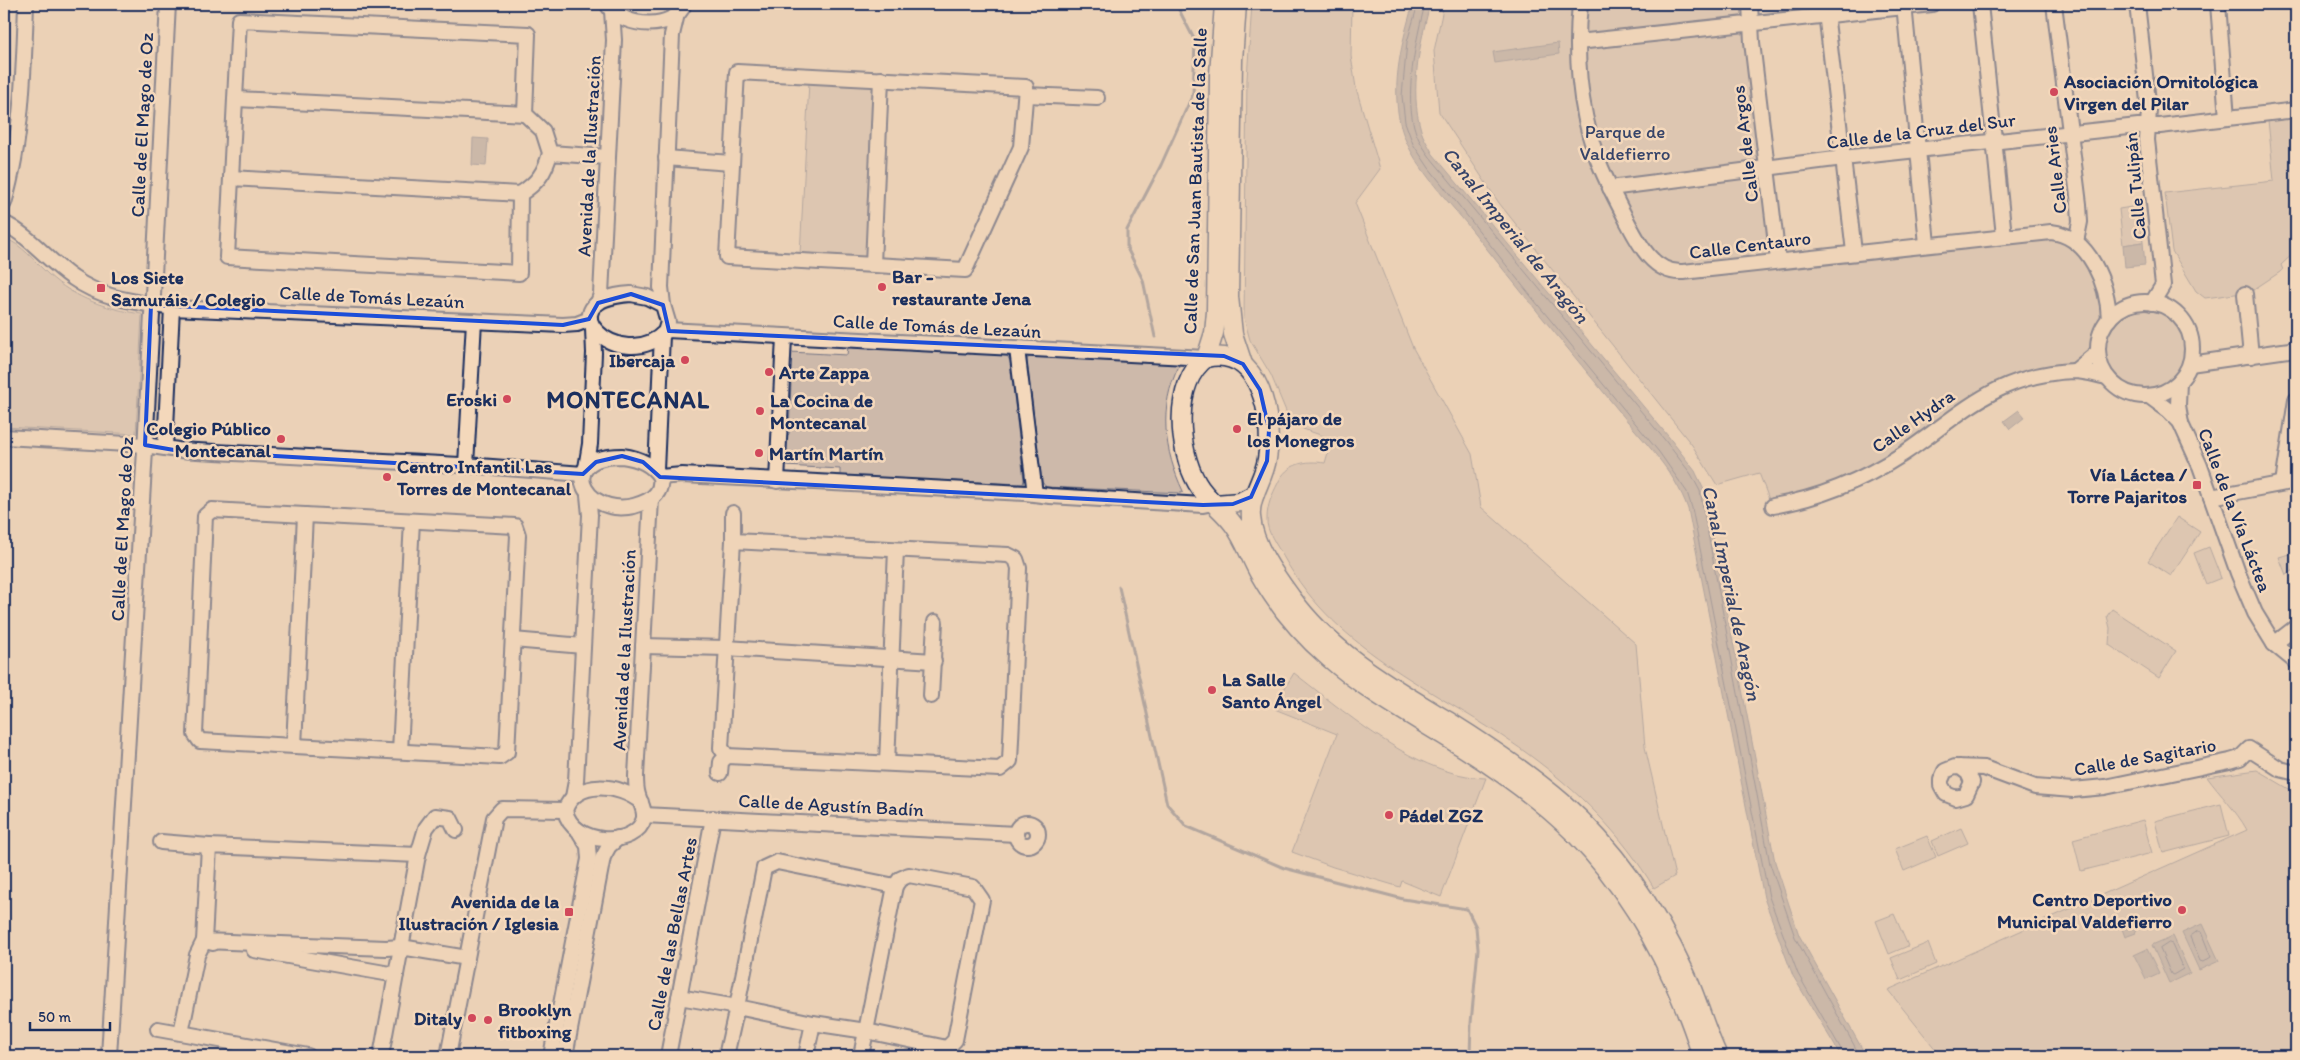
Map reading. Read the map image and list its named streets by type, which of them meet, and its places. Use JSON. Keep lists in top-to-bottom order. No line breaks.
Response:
{"streets":{"main road":["Calle de San Juan Bautista de la Salle"],"street":["Calle de El Mago de Oz","Calle de la Cruz del Sur","Calle de Argos","Avenida de la Ilustración","Calle Aries","Calle Tulipán","Calle Centauro","Calle de Tomás Lezaún","Calle de Tomás de Lezaún","Calle Hydra","Calle de la Vía Láctea","Calle de Sagitario","Calle de Agustín Badín","Calle de las Bellas Artes"]},"crossings":[["Calle de El Mago de Oz","Calle de Tomás Lezaún"],["Calle de la Cruz del Sur","Calle de Argos"],["Calle de la Cruz del Sur","Calle Aries"],["Calle de la Cruz del Sur","Calle Tulipán"],["Calle de la Cruz del Sur","Calle Centauro"],["Calle de Argos","Calle Centauro"],["Avenida de la Ilustración","Calle de Tomás Lezaún"],["Avenida de la Ilustración","Calle de Tomás de Lezaún"],["Avenida de la Ilustración","Calle de Agustín Badín"],["Calle Aries","Calle Centauro"],["Calle de San Juan Bautista de la Salle","Calle de Tomás de Lezaún"],["Calle Tulipán","Calle Centauro"],["Calle Tulipán","Calle Hydra"],["Calle Tulipán","Calle de la Vía Láctea"],["Calle Centauro","Calle Hydra"],["Calle Centauro","Calle de la Vía Láctea"],["Calle de Tomás Lezaún","Calle de Tomás de Lezaún"],["Calle Hydra","Calle de la Vía Láctea"],["Calle de Agustín Badín","Calle de las Bellas Artes"]],"districts":["MONTECANAL"],"water":["Canal Imperial de Aragón"],"parks":["Parque de Valdefierro"],"places":{"other":["Asociación Ornitológica Virgen del Pilar","Bar - restaurante Jena","Ibercaja","Arte Zappa","Eroski","La Cocina de Montecanal","El pájaro de los Monegros","Colegio Público Montecanal","Martín Martín","Centro Infantil Las Torres de Montecanal","La Salle Santo Ángel","Pádel ZGZ","Centro Deportivo Municipal Valdefierro","Ditaly","Brooklyn fitboxing"],"transit":["Los Siete Samuráis / Colegio","Vía Láctea / Torre Pajaritos","Avenida de la Ilustración / Iglesia"]},"scale_bar":"50 m"}
